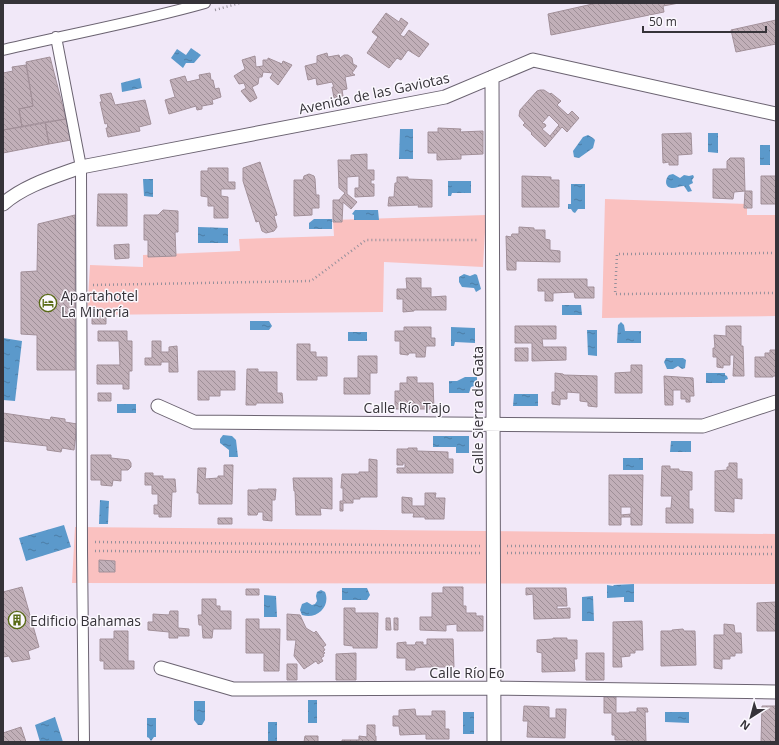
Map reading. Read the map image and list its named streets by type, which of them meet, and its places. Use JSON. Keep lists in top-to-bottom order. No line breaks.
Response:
{"streets":{"street":["Avenida de las Gaviotas","Calle Río Tajo","Calle Sierra de Gata","Calle Río Eo"]},"crossings":[["Avenida de las Gaviotas","Calle Sierra de Gata"],["Calle Río Tajo","Calle Sierra de Gata"],["Calle Sierra de Gata","Calle Río Eo"]],"places":{"hotel":["Apartahotel La Minería"],"building":["Edificio Bahamas"]},"scale_bar":"50 m","north":"bottom left"}
